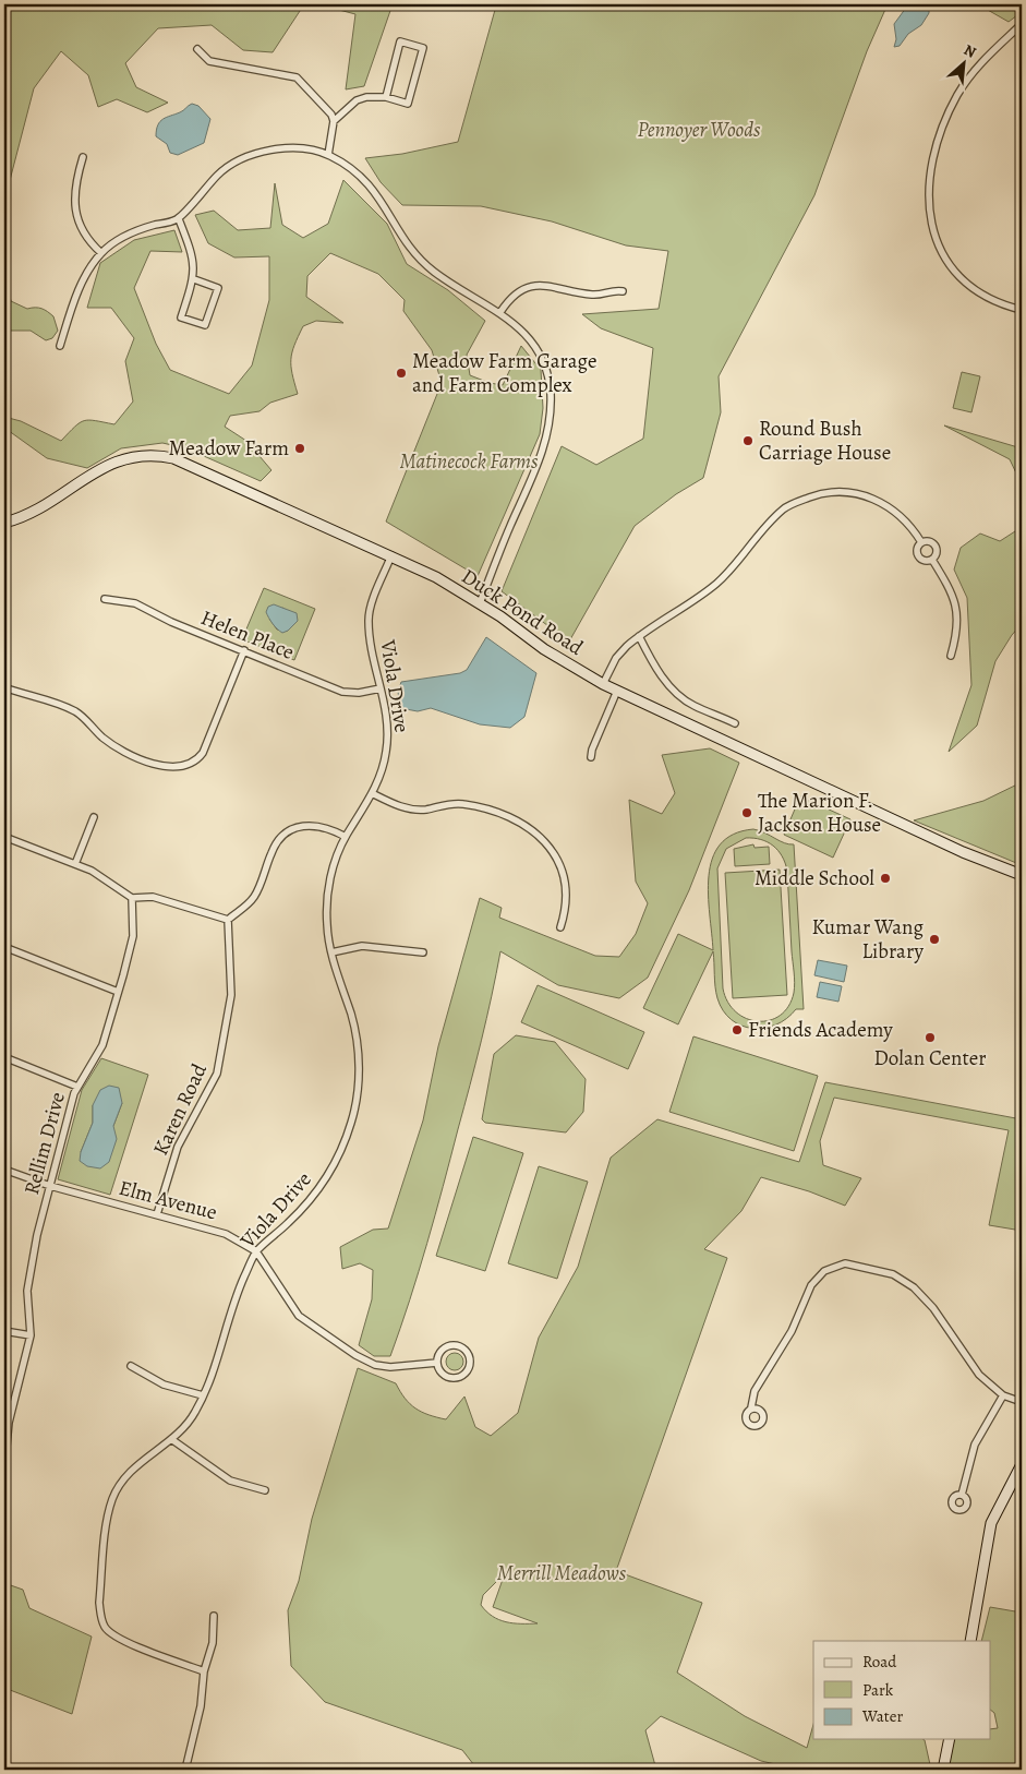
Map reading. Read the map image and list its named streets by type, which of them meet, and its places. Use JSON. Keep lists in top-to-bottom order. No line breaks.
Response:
{"streets":{"street":["Duck Pond Road","Helen Place","Viola Drive","Karen Road","Rellim Drive","Elm Avenue"]},"crossings":[["Duck Pond Road","Viola Drive"],["Helen Place","Viola Drive"],["Viola Drive","Elm Avenue"],["Karen Road","Elm Avenue"],["Rellim Drive","Elm Avenue"]],"parks":["Pennoyer Woods","Matinecock Farms","Merrill Meadows"],"places":["Meadow Farm Garage and Farm Complex","Round Bush Carriage House","Meadow Farm","The Marion F. Jackson House","Middle School","Kumar Wang Library","Friends Academy","Dolan Center"],"legend":["Road","Park","Water"],"north":"top right"}
